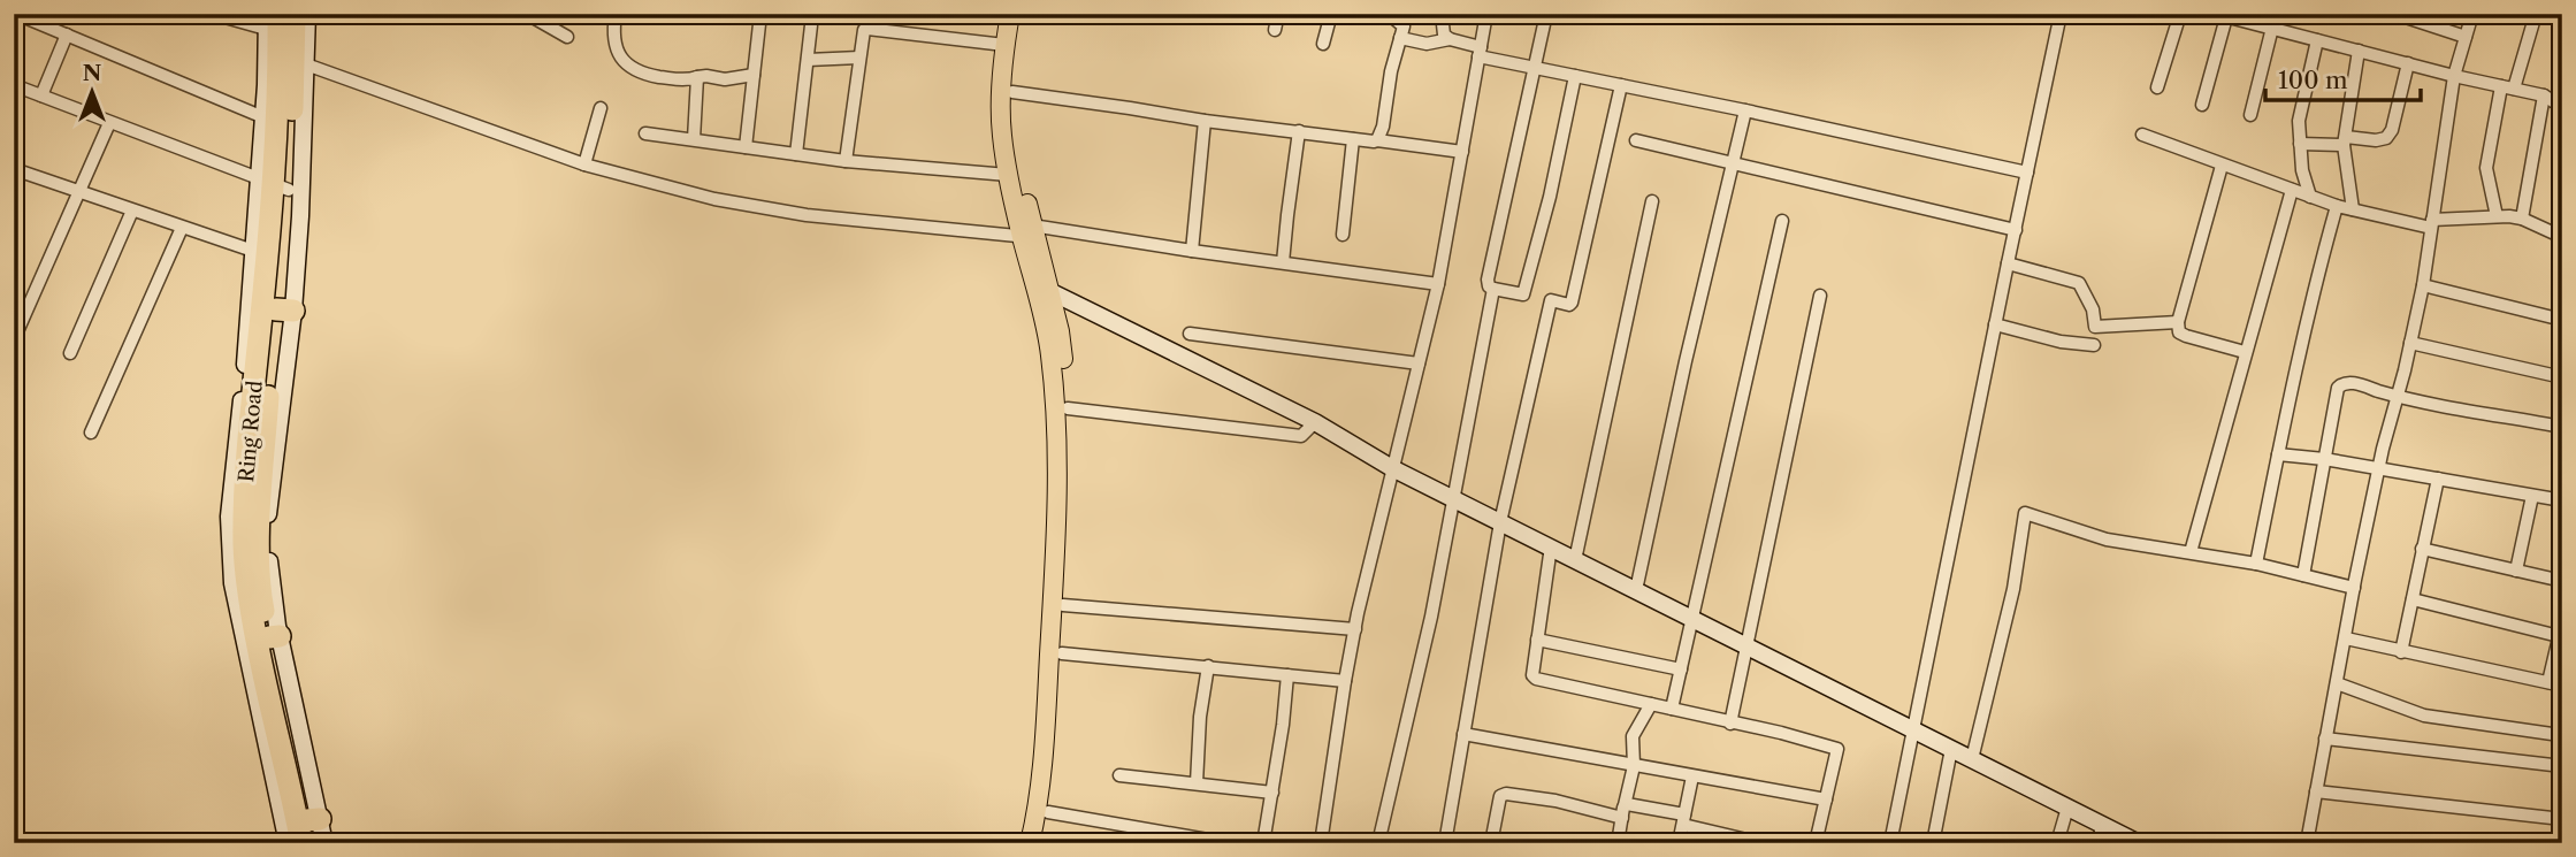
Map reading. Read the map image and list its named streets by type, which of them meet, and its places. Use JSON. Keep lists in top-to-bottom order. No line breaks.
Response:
{"streets":{"highway":["Ring Road"]},"scale_bar":"100 m","north":"top"}
